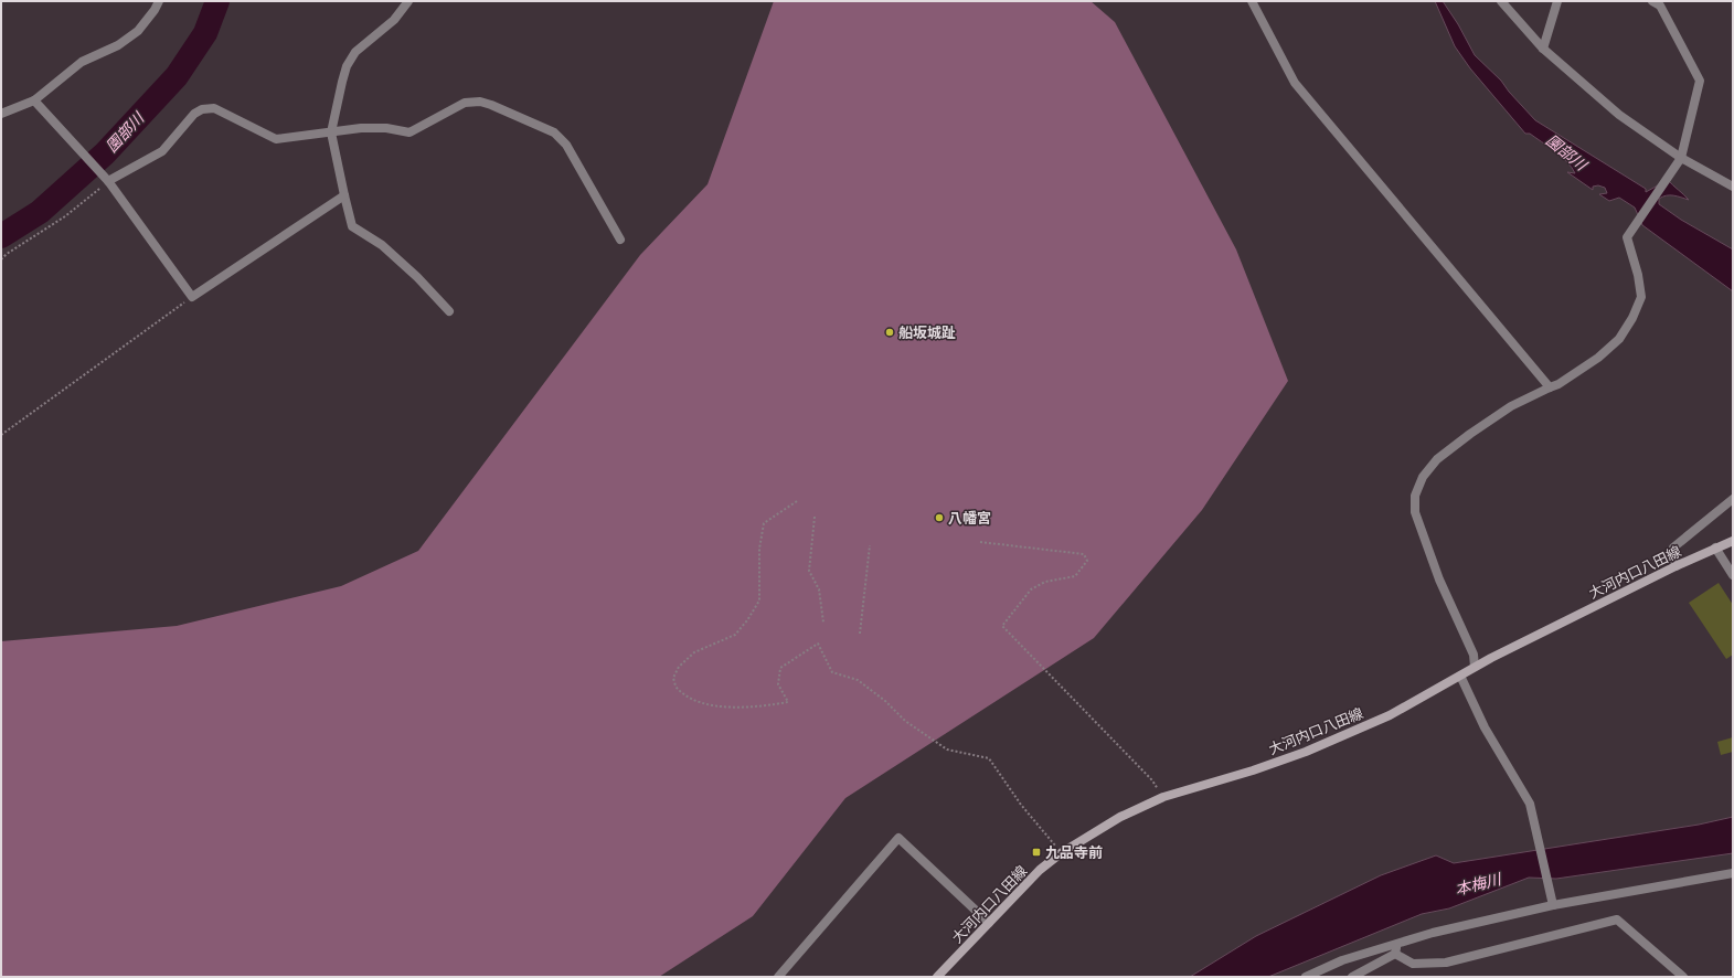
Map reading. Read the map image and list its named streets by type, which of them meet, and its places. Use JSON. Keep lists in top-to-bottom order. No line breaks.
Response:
{"streets":{"main road":["大河内口八田線"]},"water":["園部川","本梅川"],"places":{"other":["船坂城趾","八幡宮"],"transit":["九品寺前"]}}
